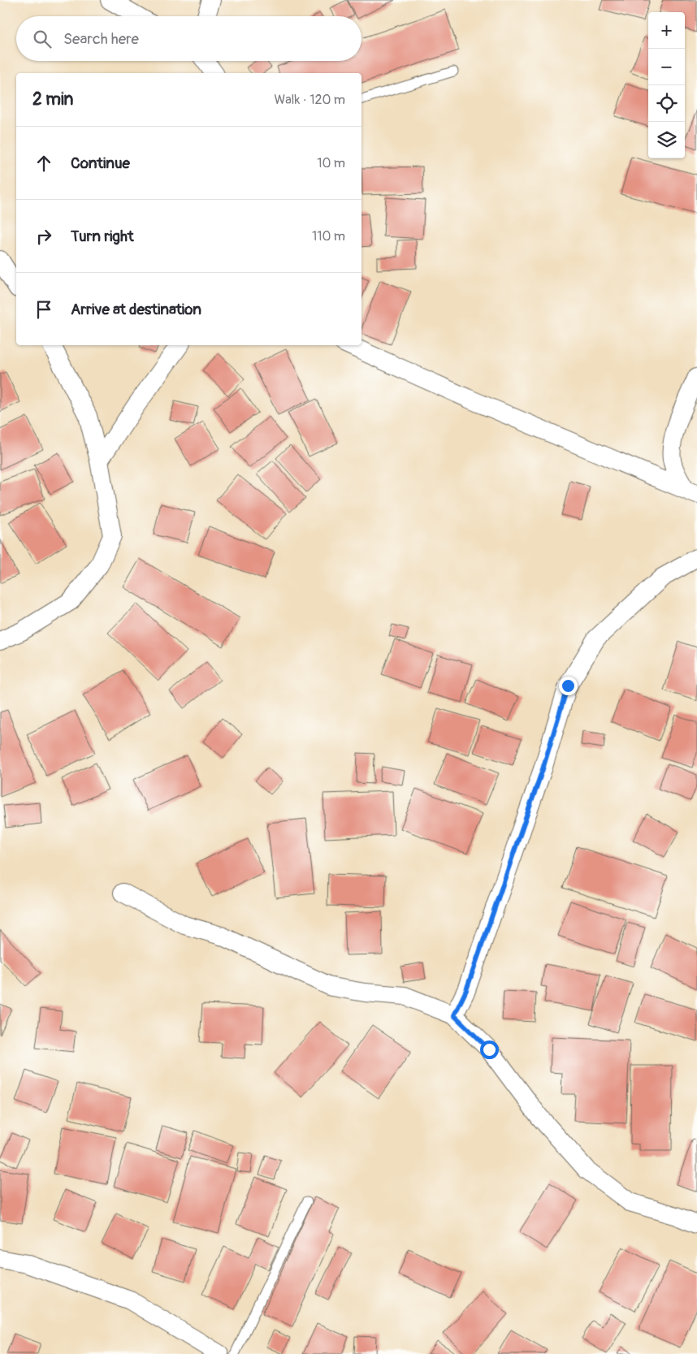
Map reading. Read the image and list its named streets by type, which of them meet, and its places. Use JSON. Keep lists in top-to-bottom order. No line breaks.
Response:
{"page":{"map_buttons":["+","−"],"search":"Search here","heading":["2 min","Walk · 120 m"],"list":[["Continue","10 m"],["Turn right","110 m"],"Arrive at destination"]}}
